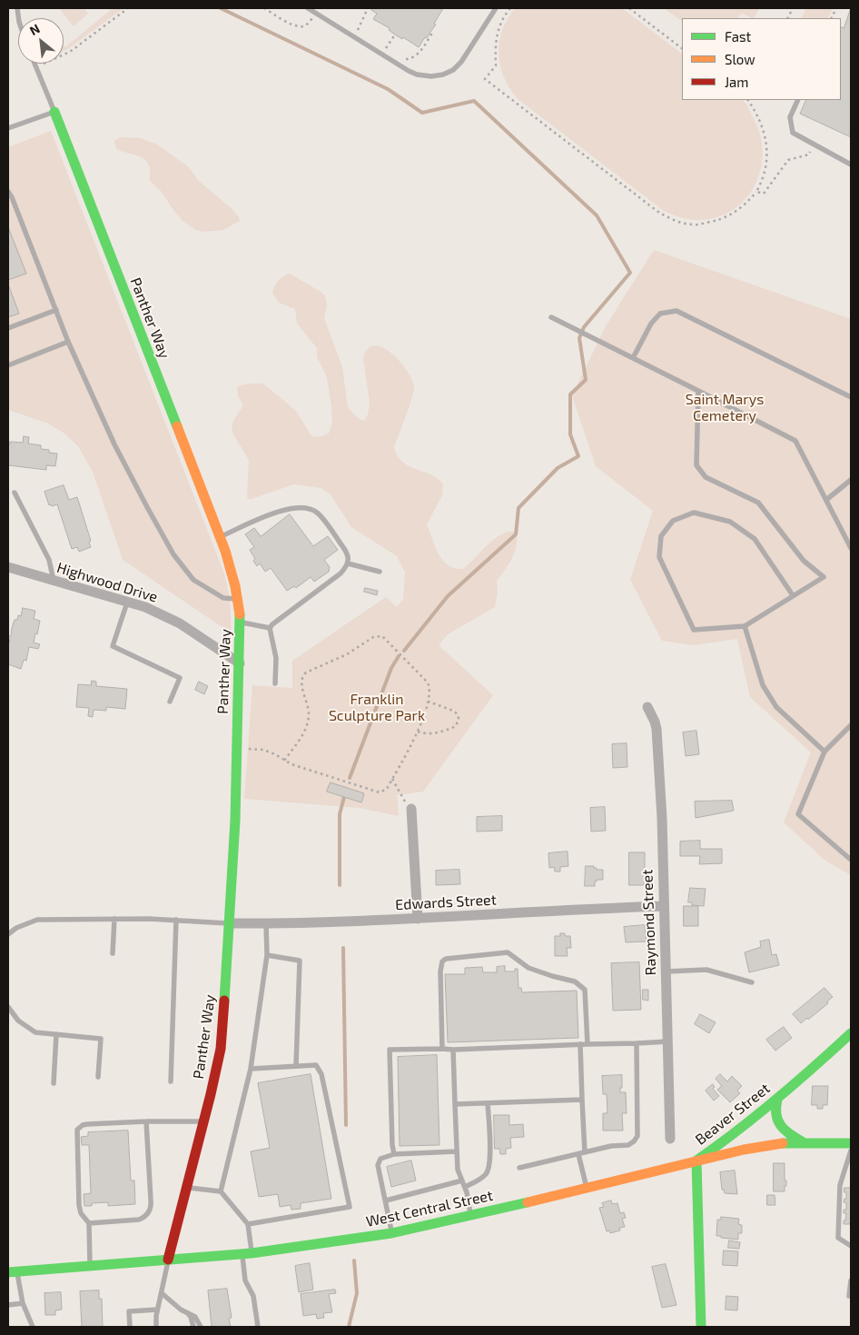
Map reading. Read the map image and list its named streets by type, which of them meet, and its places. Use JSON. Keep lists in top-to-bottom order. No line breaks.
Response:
{"streets":{"street":["Panther Way","Highwood Drive","Edwards Street","Raymond Street","Beaver Street","West Central Street"]},"crossings":[["Panther Way","Highwood Drive"],["Panther Way","Edwards Street"],["Panther Way","West Central Street"],["Edwards Street","Raymond Street"],["Beaver Street","West Central Street"]],"parks":["Saint Marys Cemetery","Franklin Sculpture Park"],"legend":["Fast","Slow","Jam"],"north":"top left"}
